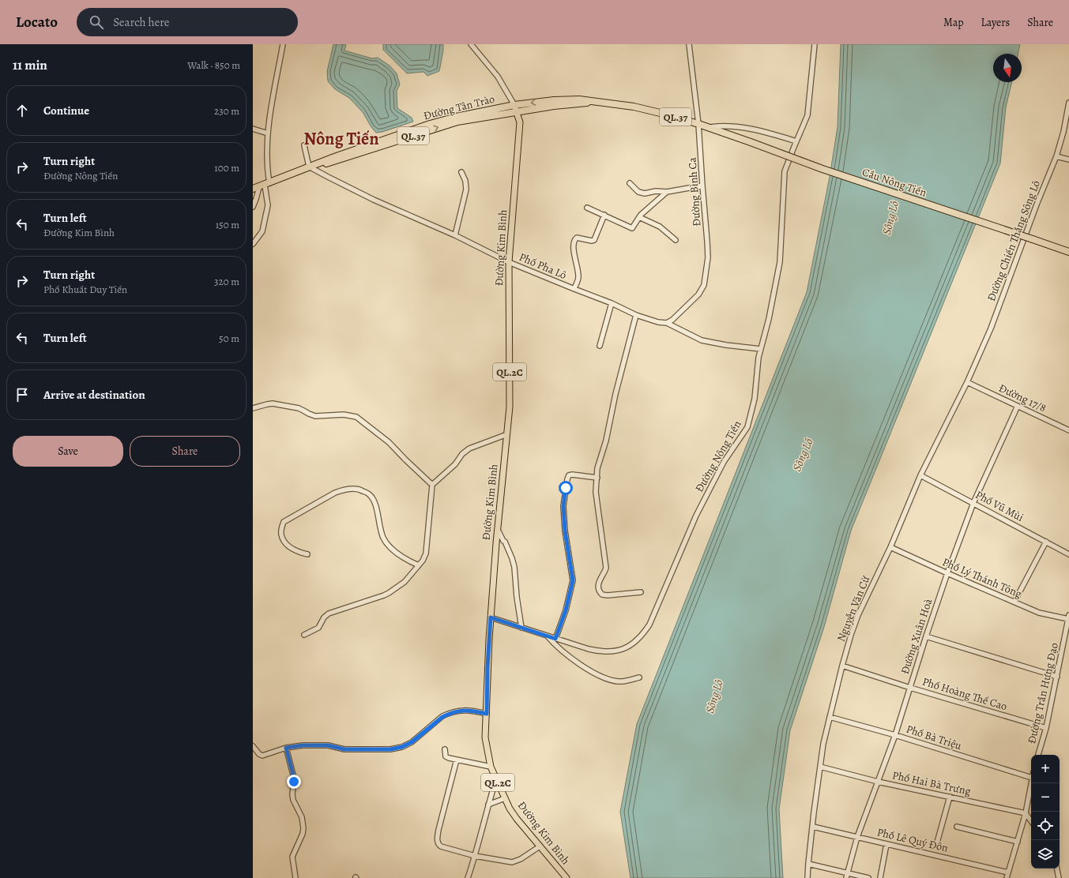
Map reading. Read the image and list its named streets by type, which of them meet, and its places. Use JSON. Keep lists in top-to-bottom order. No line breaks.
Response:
{"streets":{"highway":["Đường Tân Trào","QL.37","Cầu Nông Tiến"],"main road":["Đường Kim Bình","QL.2C"],"street":["Đường Bình Ca","Đường Chiến Thắng Sông Lô","Phố Pha Lô","Đường 17/8","Đường Nông Tiến","Phố Vũ Mùi","Phố Lý Thánh Tông","Nguyễn Văn Cừ","Đường Xuân Hoà","Đường Trần Hưng Đạo","Phố Hoàng Thế Cao","Phố Bà Triệu","Phố Hai Bà Trưng","Phố Lê Quý Đôn"]},"crossings":[["Đường Tân Trào","Cầu Nông Tiến"],["Đường Tân Trào","Đường Bình Ca"],["Đường Tân Trào","Đường Kim Bình"],["Đường Tân Trào","Phố Pha Lô"],["Đường Bình Ca","Phố Pha Lô"],["Đường Chiến Thắng Sông Lô","Đường 17/8"],["Đường Chiến Thắng Sông Lô","Nguyễn Văn Cừ"],["Đường Kim Bình","Phố Pha Lô"],["Đường Kim Bình","Đường Nông Tiến"],["Phố Pha Lô","Đường Nông Tiến"],["Đường 17/8","Nguyễn Văn Cừ"],["Đường 17/8","Đường Xuân Hoà"],["Phố Vũ Mùi","Nguyễn Văn Cừ"],["Phố Vũ Mùi","Đường Xuân Hoà"],["Phố Lý Thánh Tông","Nguyễn Văn Cừ"],["Phố Lý Thánh Tông","Đường Xuân Hoà"],["Phố Lý Thánh Tông","Đường Trần Hưng Đạo"],["Nguyễn Văn Cừ","Phố Hoàng Thế Cao"],["Nguyễn Văn Cừ","Phố Bà Triệu"],["Nguyễn Văn Cừ","Phố Hai Bà Trưng"],["Nguyễn Văn Cừ","Phố Lê Quý Đôn"],["Đường Xuân Hoà","Phố Hoàng Thế Cao"],["Đường Xuân Hoà","Phố Bà Triệu"],["Đường Xuân Hoà","Phố Hai Bà Trưng"],["Đường Xuân Hoà","Phố Lê Quý Đôn"],["Đường Trần Hưng Đạo","Phố Hoàng Thế Cao"]],"districts":["Nông Tiến"],"water":["Sông Lô"],"north":"bottom","page":{"header":"Locato","search":"Search here","nav":["Map","Layers","Share"],"heading":["11 min","Walk · 850 m"],"list":[["Continue","230 m"],["Turn right","Đường Nông Tiến","100 m"],["Turn left","Đường Kim Bình","150 m"],["Turn right","Phố Khuất Duy Tiến","320 m"],["Turn left","50 m"],"Arrive at destination"],"buttons":["Save","Share"],"map_buttons":["+","−"]}}
